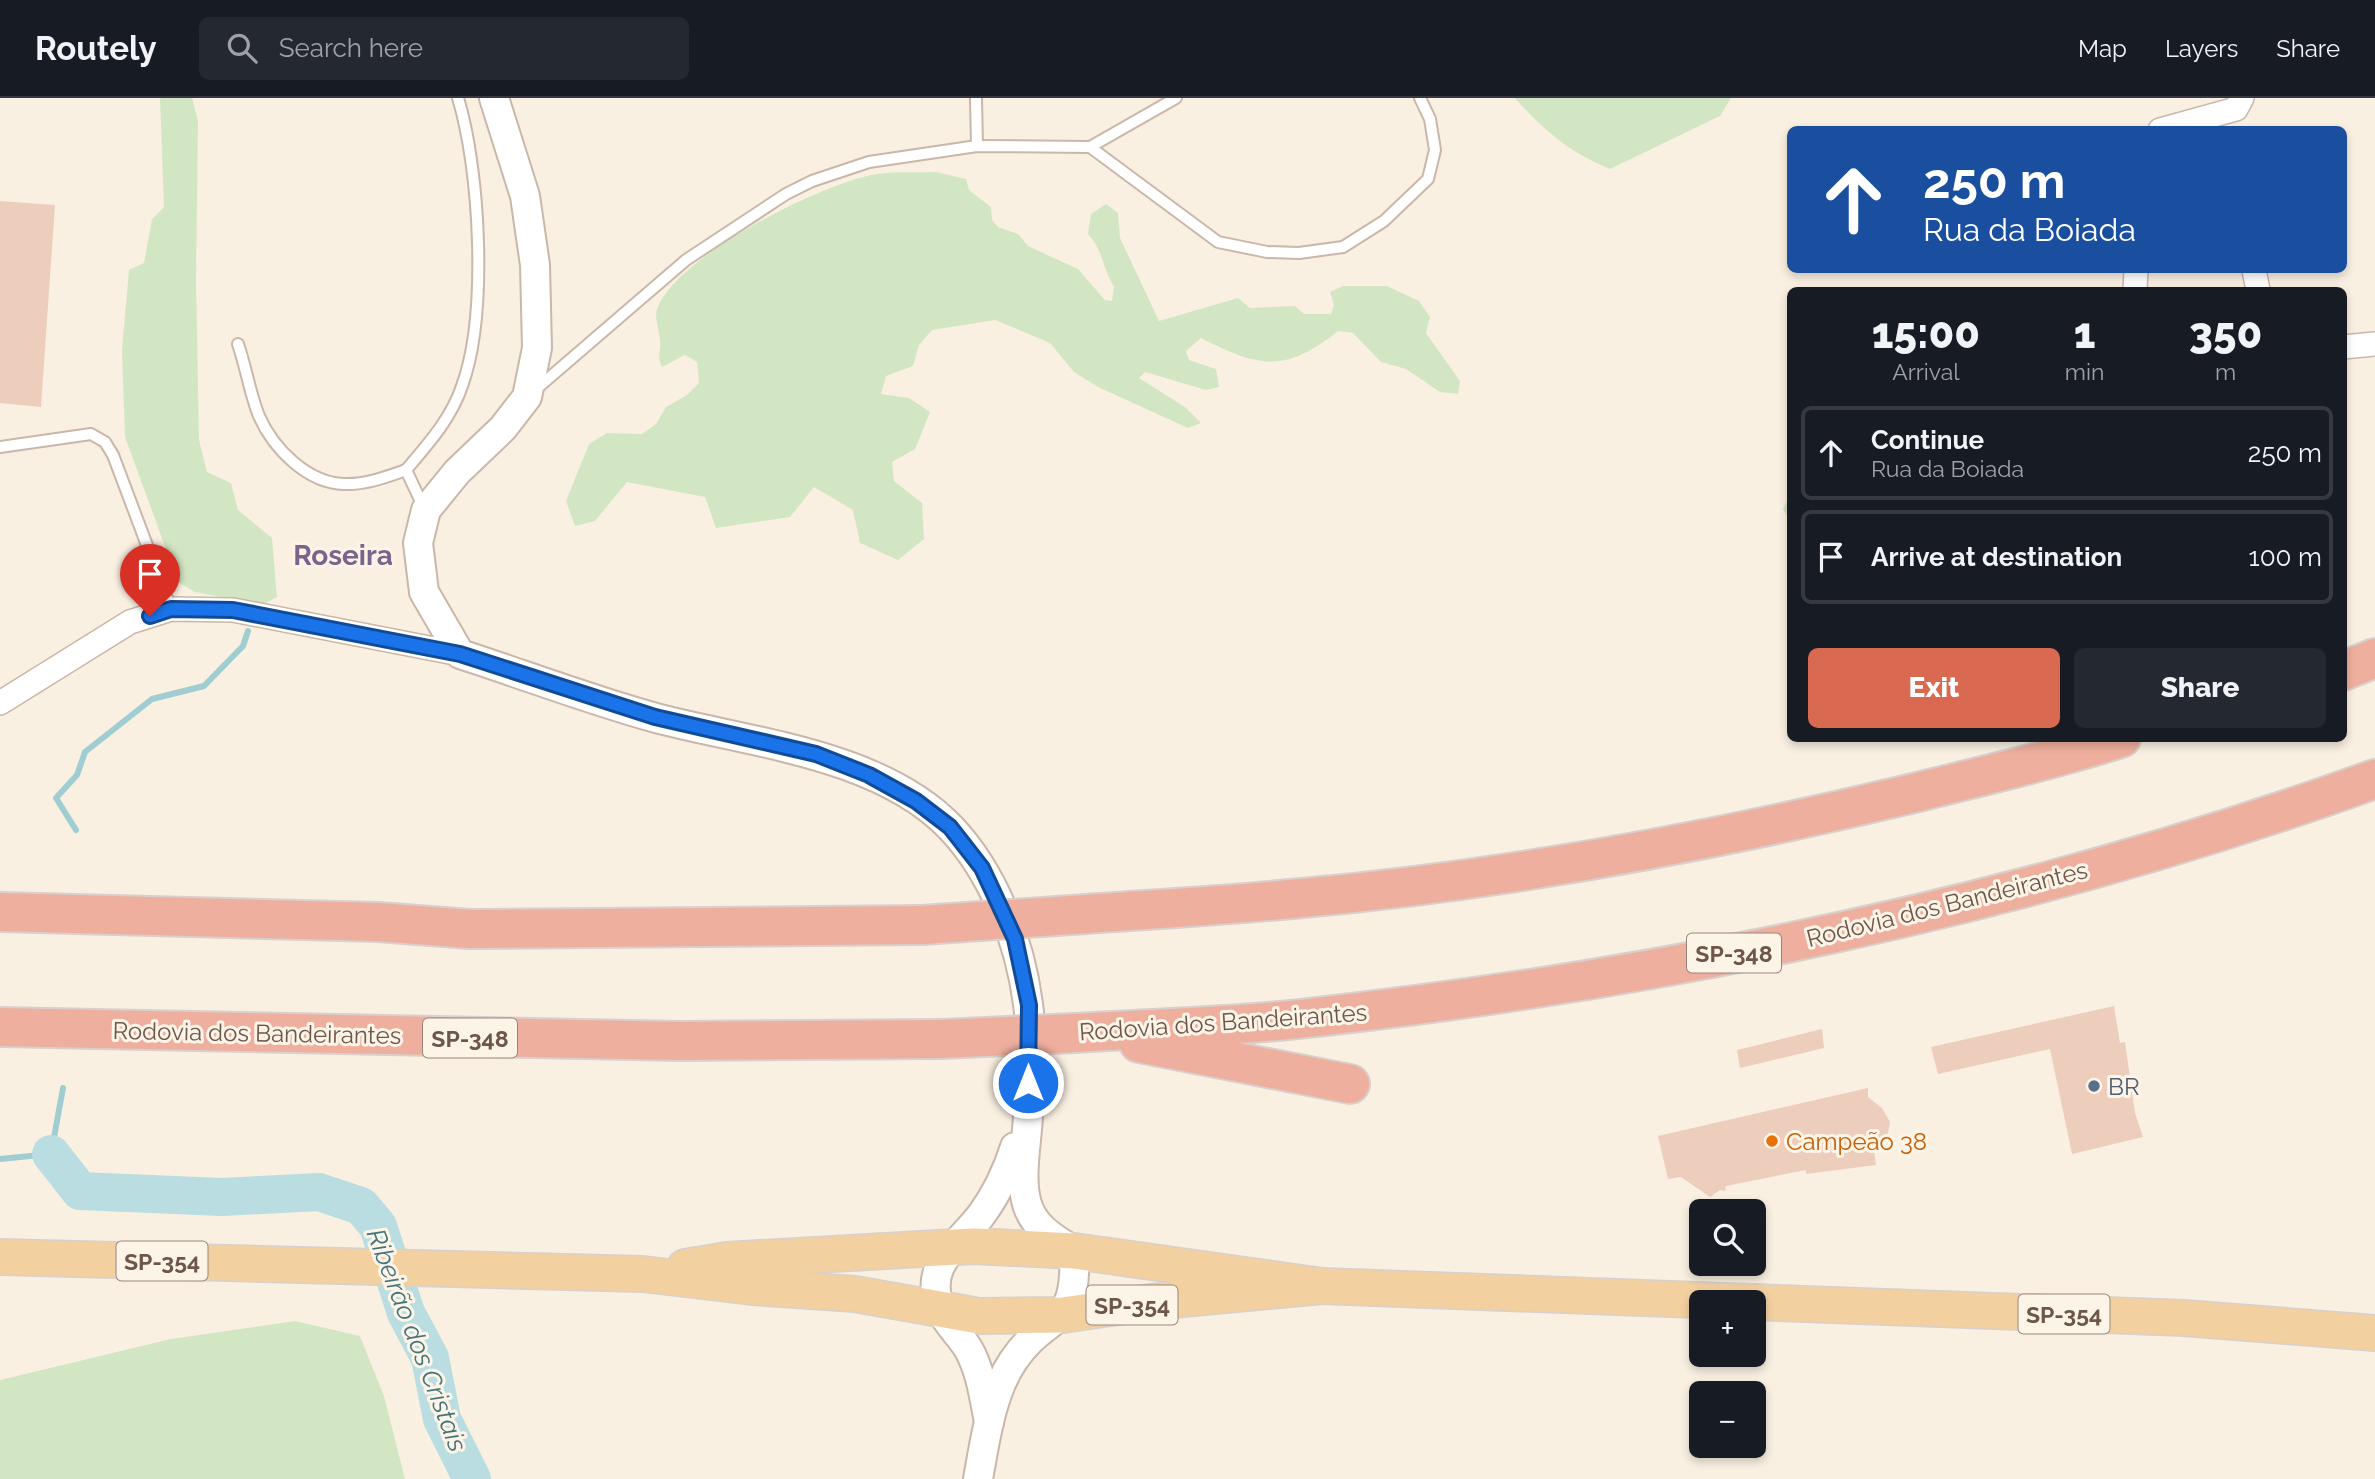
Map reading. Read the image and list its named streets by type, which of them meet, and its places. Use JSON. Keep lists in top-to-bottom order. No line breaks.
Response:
{"streets":{"highway":["Rodovia dos Bandeirantes","SP-348"],"main road":["SP-354"]},"districts":["Roseira"],"water":["Ribeirão dos Cristais"],"places":["BR","Campeão 38"],"page":{"header":"Routely","search":"Search here","nav":["Map","Layers","Share"],"turn":["250 m","Rua da Boiada"],"eta":["15:00","Arrival","1","min","350","m"],"list":[{"name":"Continue","note":"Rua da Boiada","value":"250 m"},{"name":"Arrive at destination","value":"100 m"}],"buttons":["Exit","Share"],"map_buttons":["+","−"]}}
